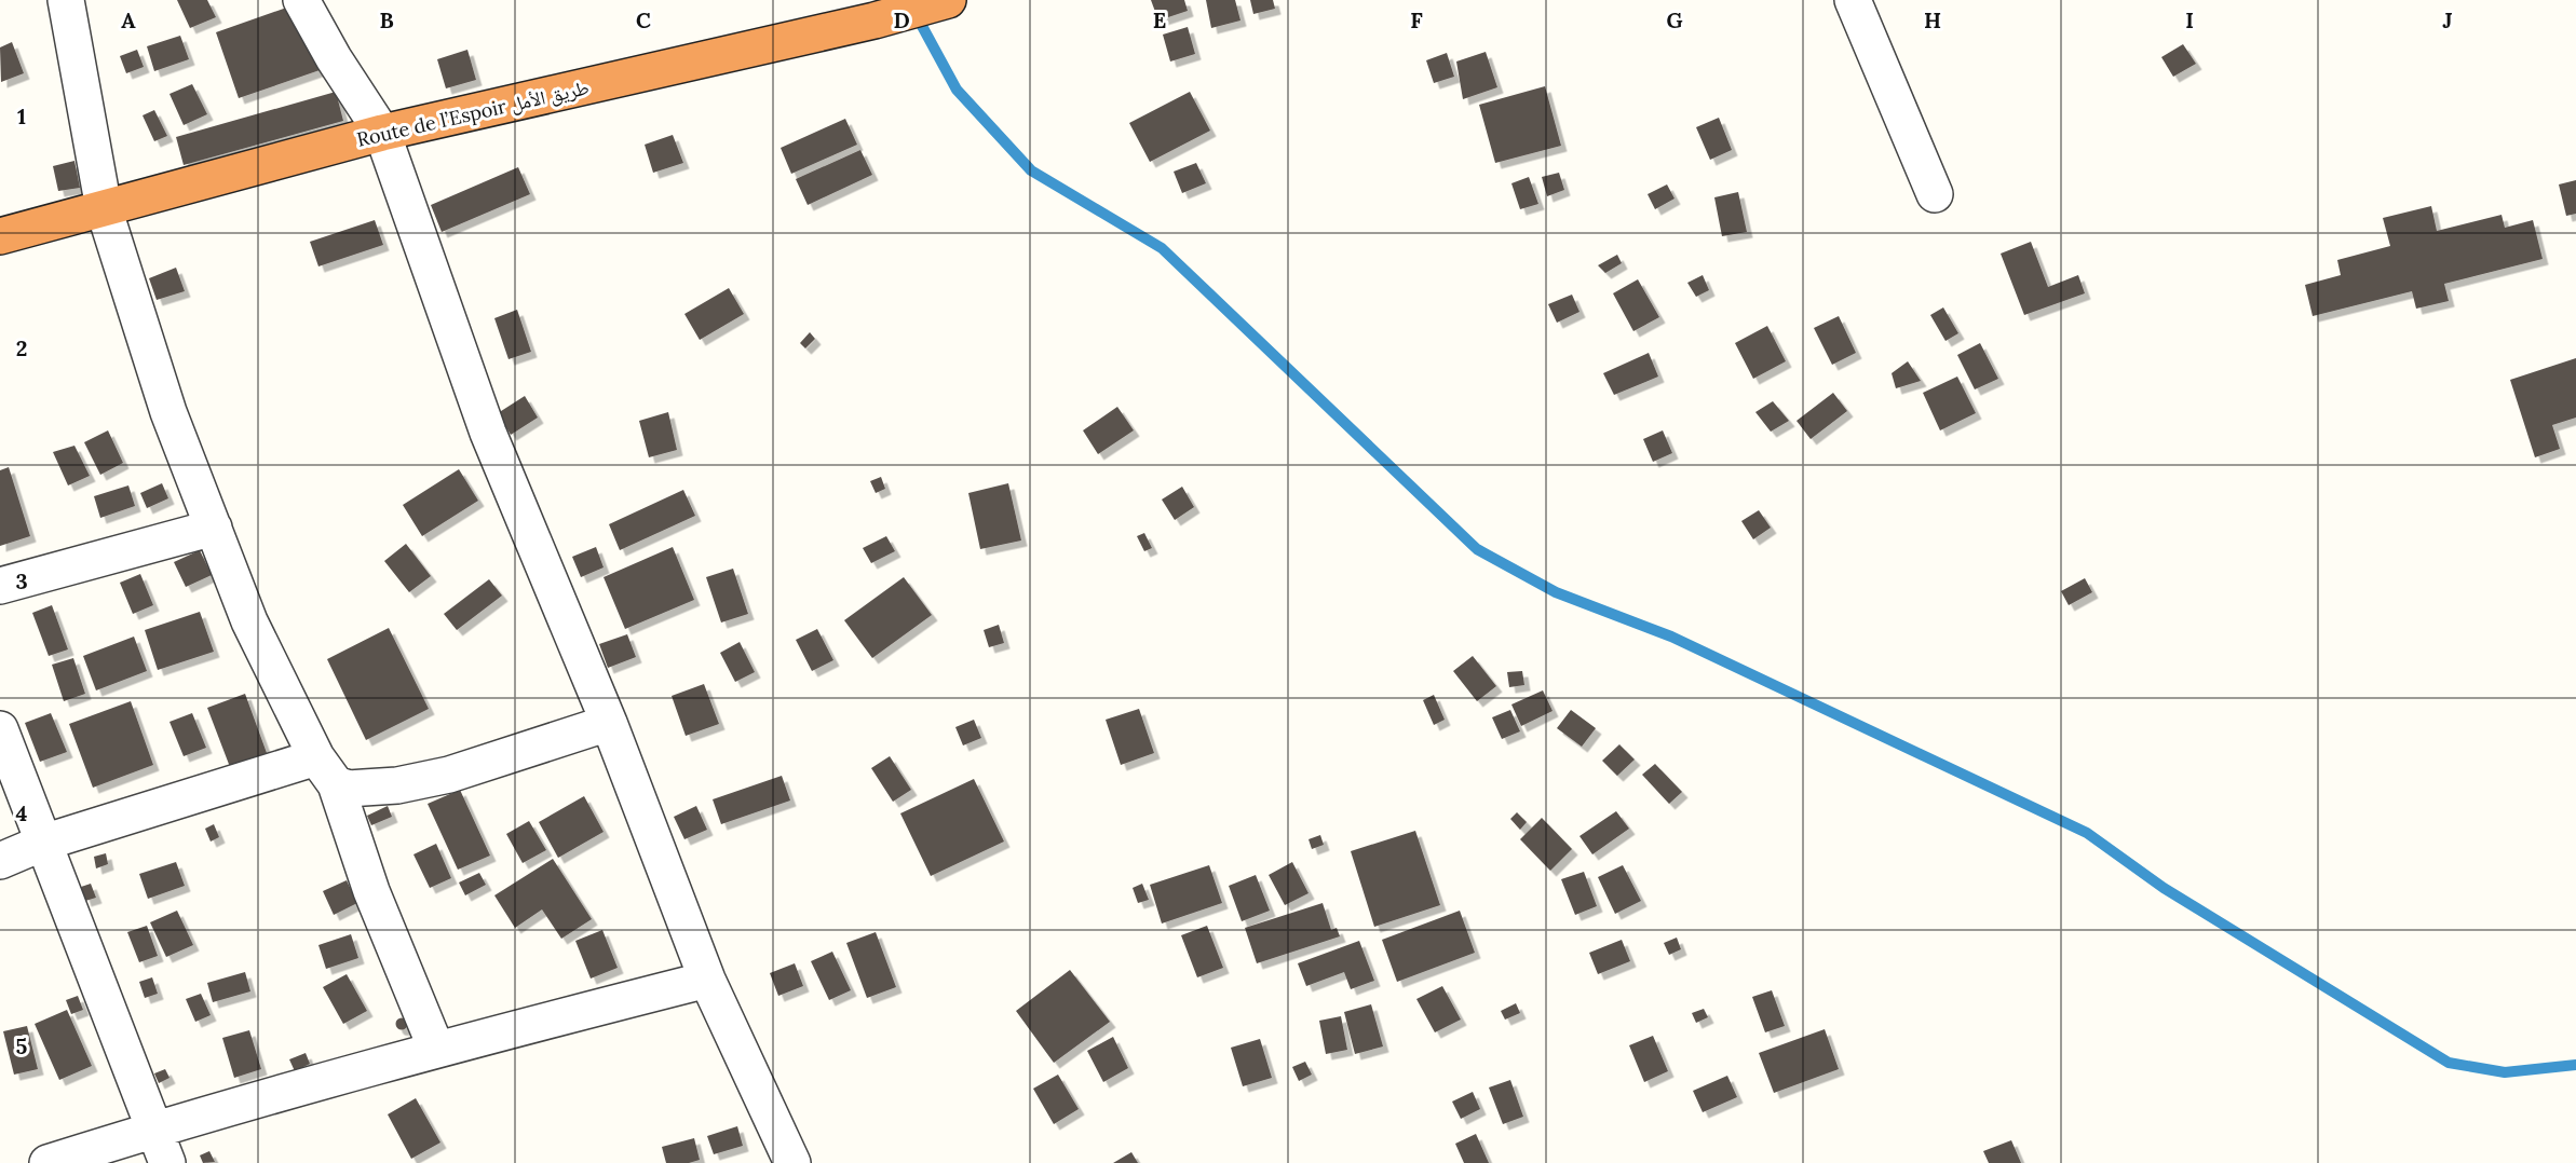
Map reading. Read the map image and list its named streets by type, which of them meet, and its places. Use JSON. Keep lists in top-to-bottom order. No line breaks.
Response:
{"streets":{"highway":["Route de l’Espoir طريق الأمل"]},"grid":{"columns":["A","B","C","D","E","F","G","H","I","J"],"rows":["1","2","3","4","5"]}}
